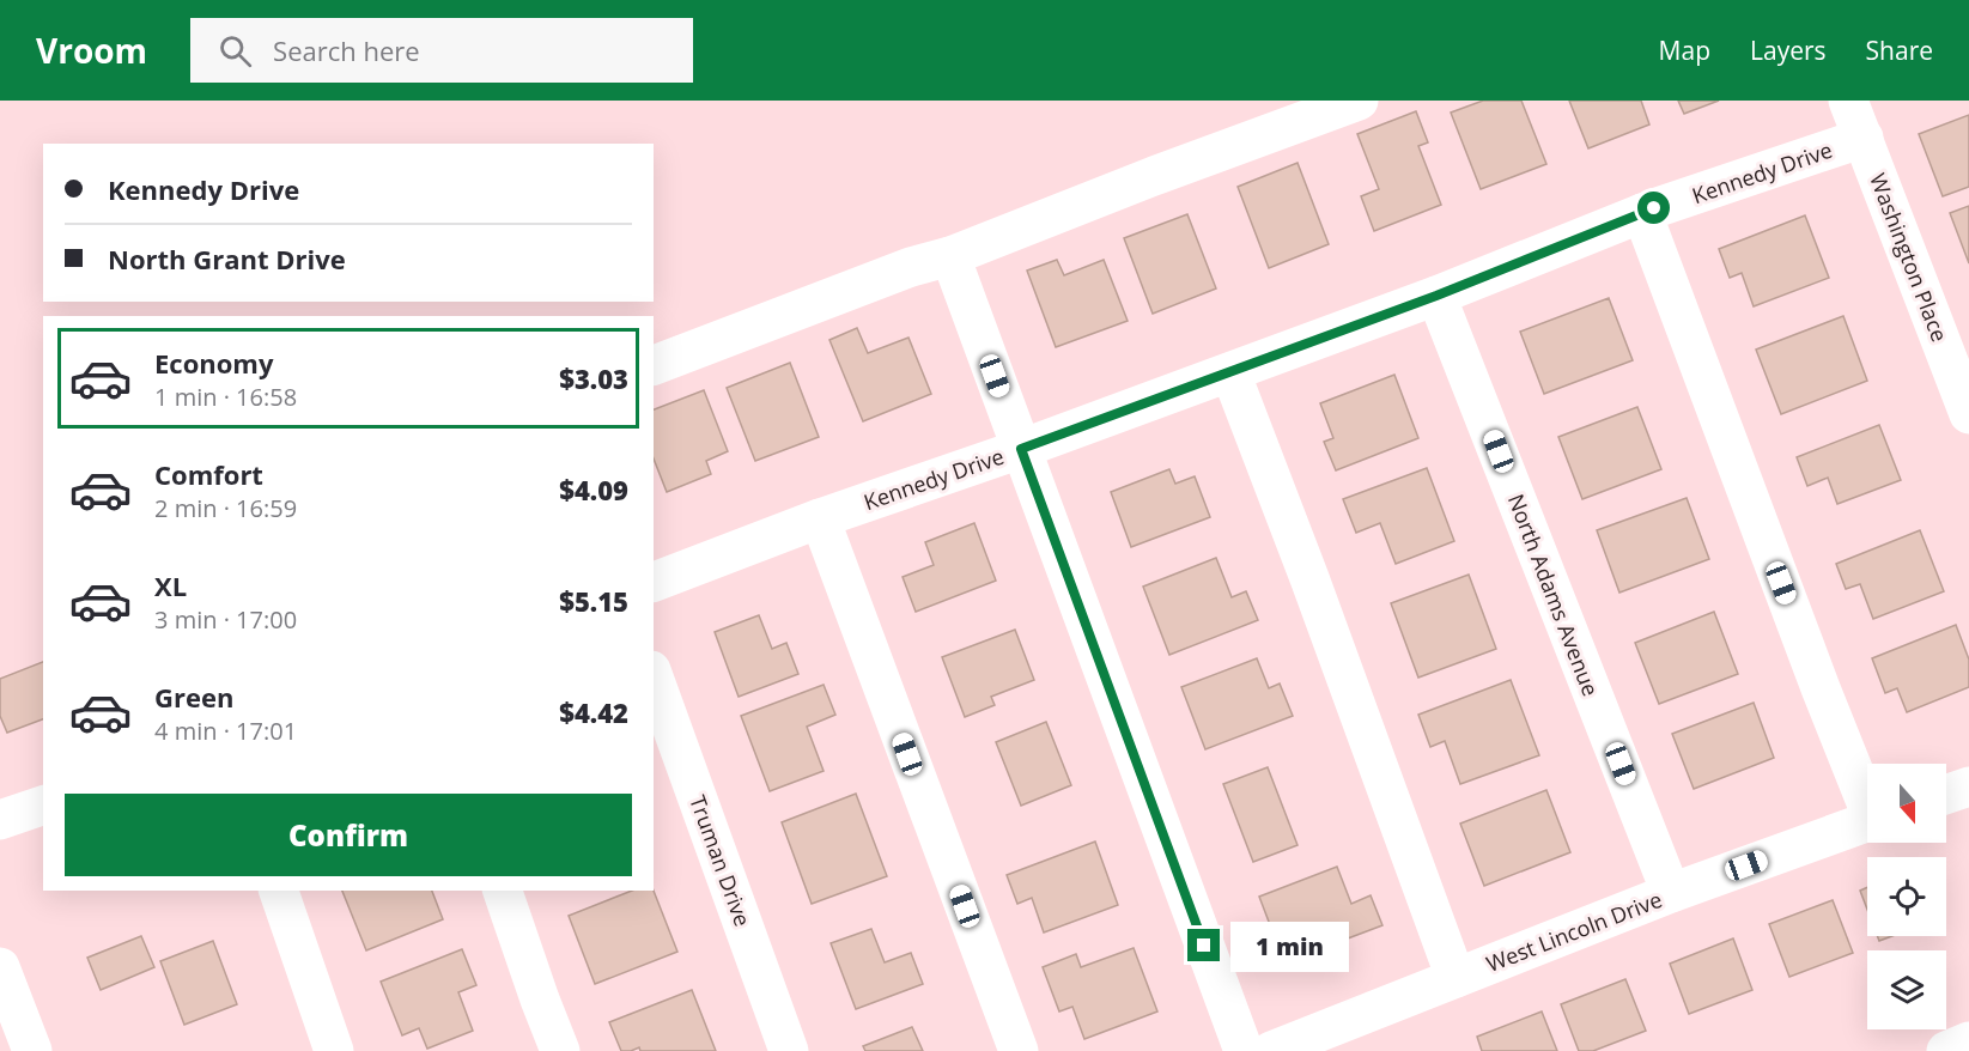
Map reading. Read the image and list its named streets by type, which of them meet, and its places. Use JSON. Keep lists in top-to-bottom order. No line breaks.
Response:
{"streets":{"street":["Kennedy Drive","Washington Place","North Adams Avenue","Truman Drive","West Lincoln Drive"]},"crossings":[["Kennedy Drive","Washington Place"],["Kennedy Drive","North Adams Avenue"],["North Adams Avenue","West Lincoln Drive"]],"north":"bottom","page":{"header":"Vroom","search":"Search here","nav":["Map","Layers","Share"],"banner":["Kennedy Drive","North Grant Drive"],"list":[{"name":"Economy","note":"1 min · 16:58","value":"$3.03"},{"name":"Comfort","note":"2 min · 16:59","value":"$4.09"},{"name":"XL","note":"3 min · 17:00","value":"$5.15"},{"name":"Green","note":"4 min · 17:01","value":"$4.42"}],"buttons":"Confirm","bubble":"1 min"}}
